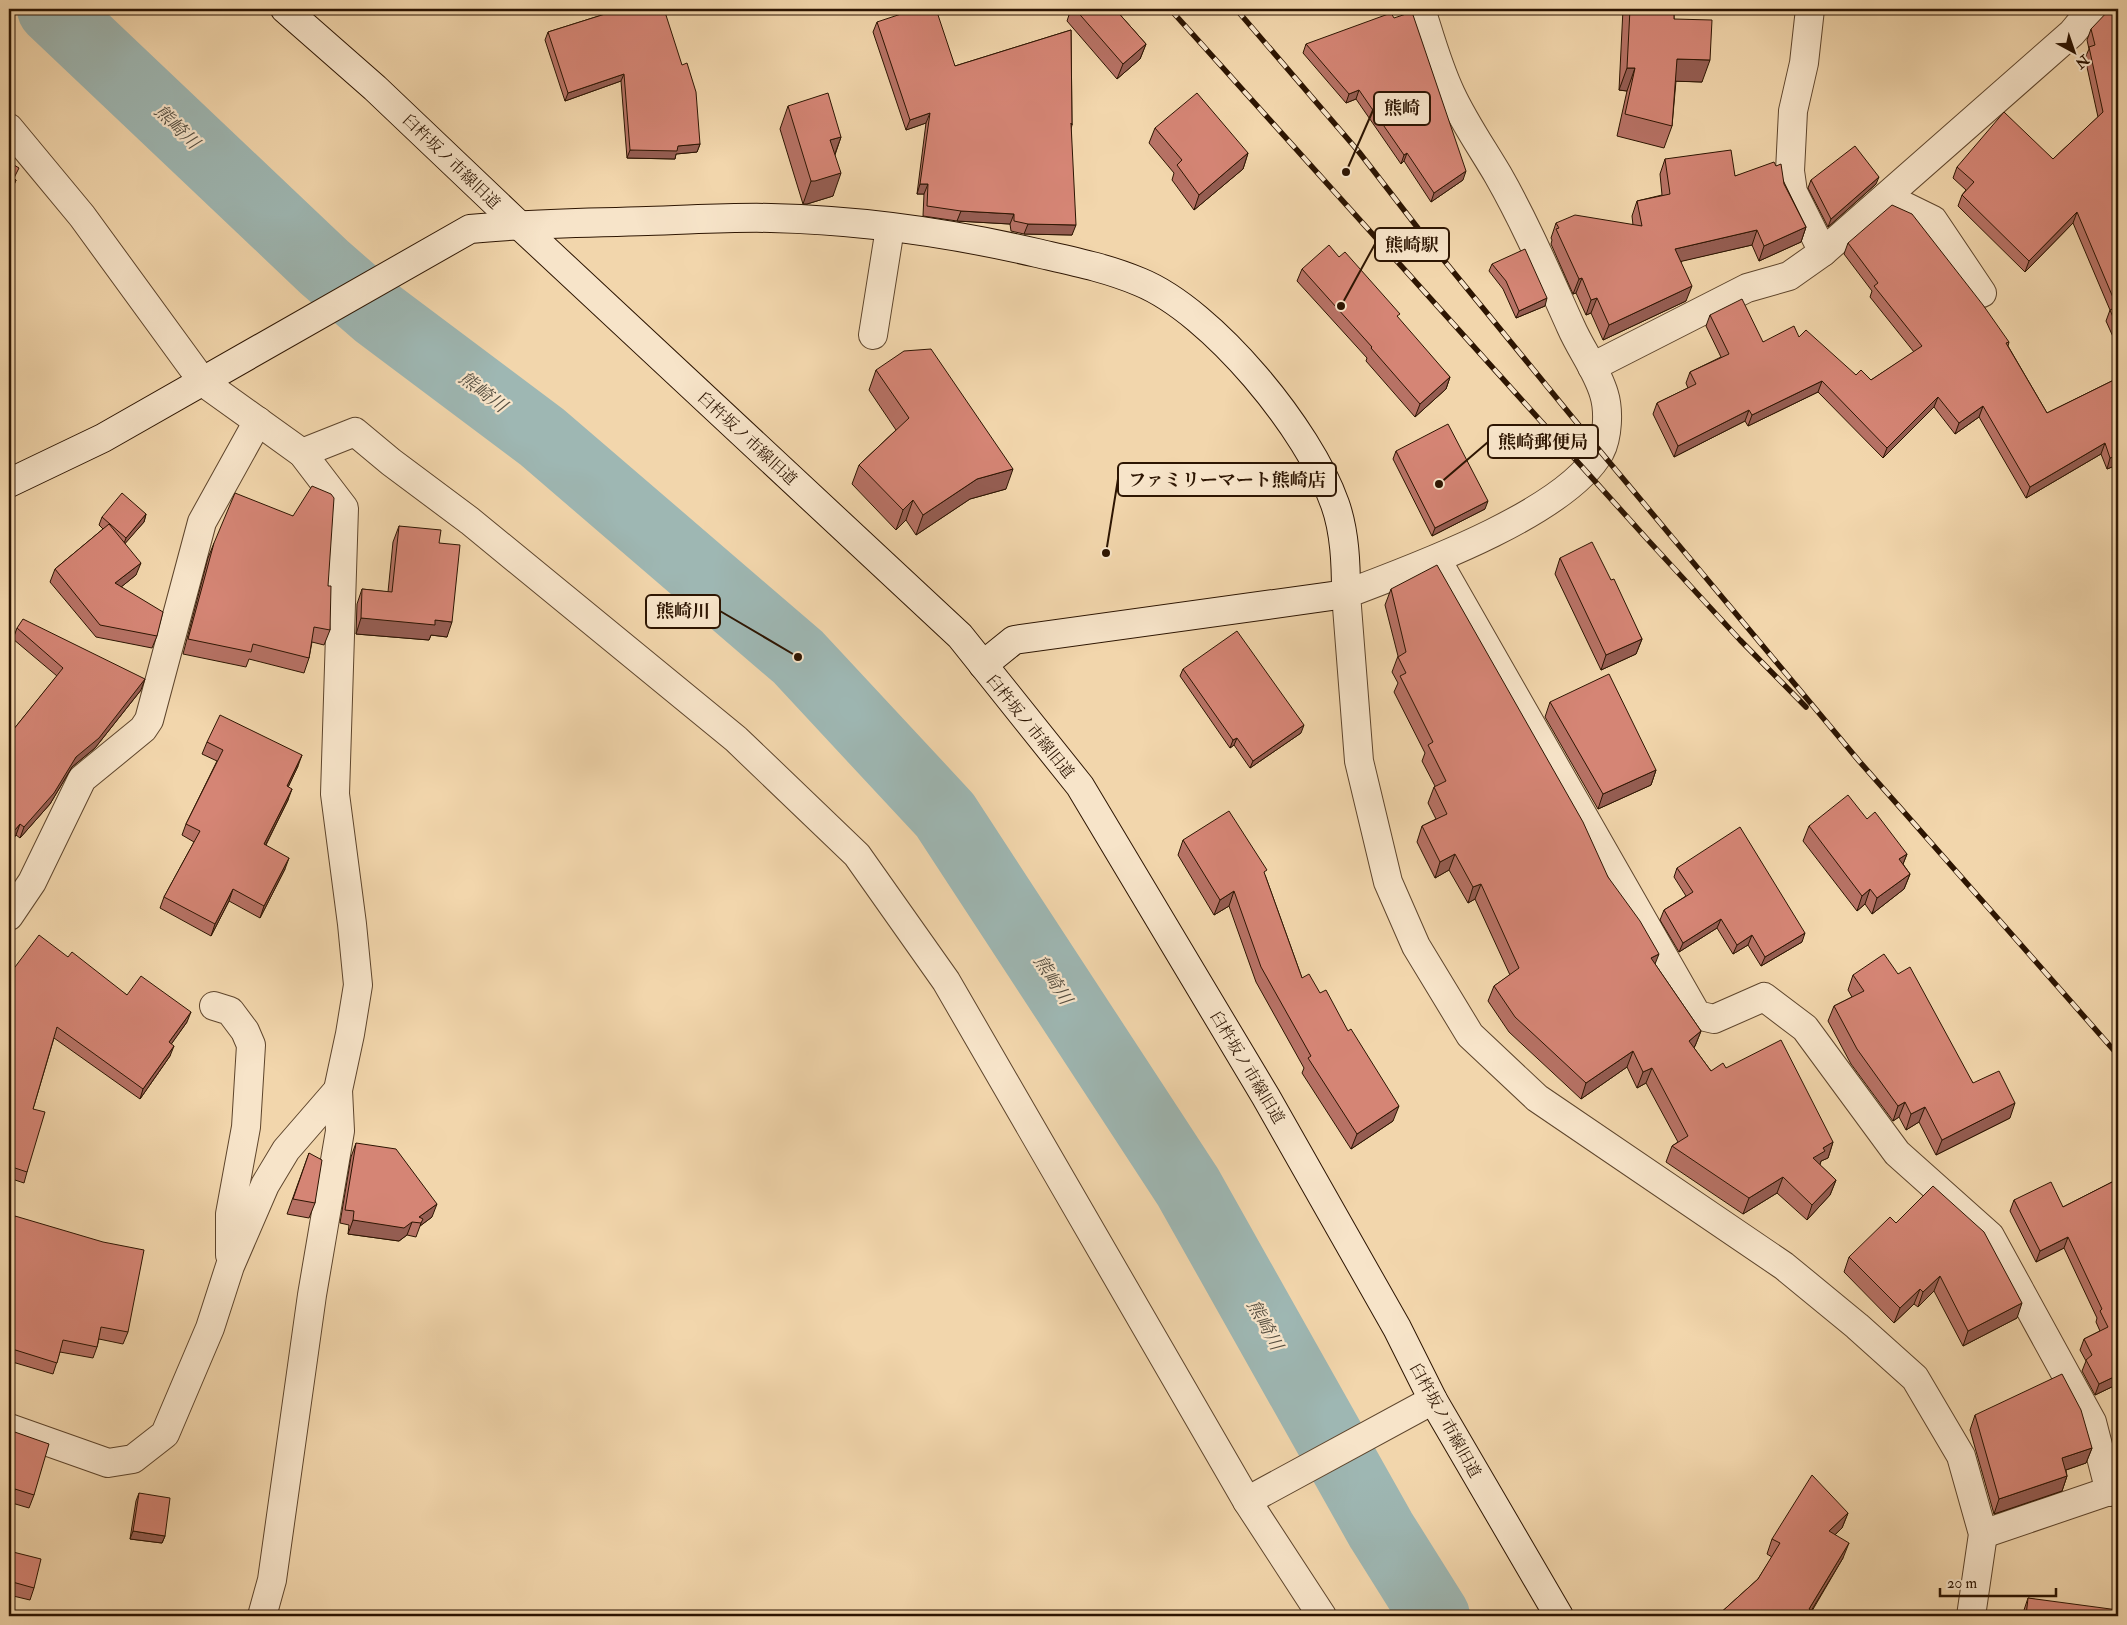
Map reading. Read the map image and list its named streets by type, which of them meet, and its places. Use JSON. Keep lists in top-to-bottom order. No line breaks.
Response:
{"streets":{"street":["臼杵坂ノ市線旧道"]},"water":["熊崎川"],"places":["熊崎","熊崎駅","熊崎郵便局","ファミリーマート熊崎店","熊崎川"],"scale_bar":"20 m","north":"bottom right"}
